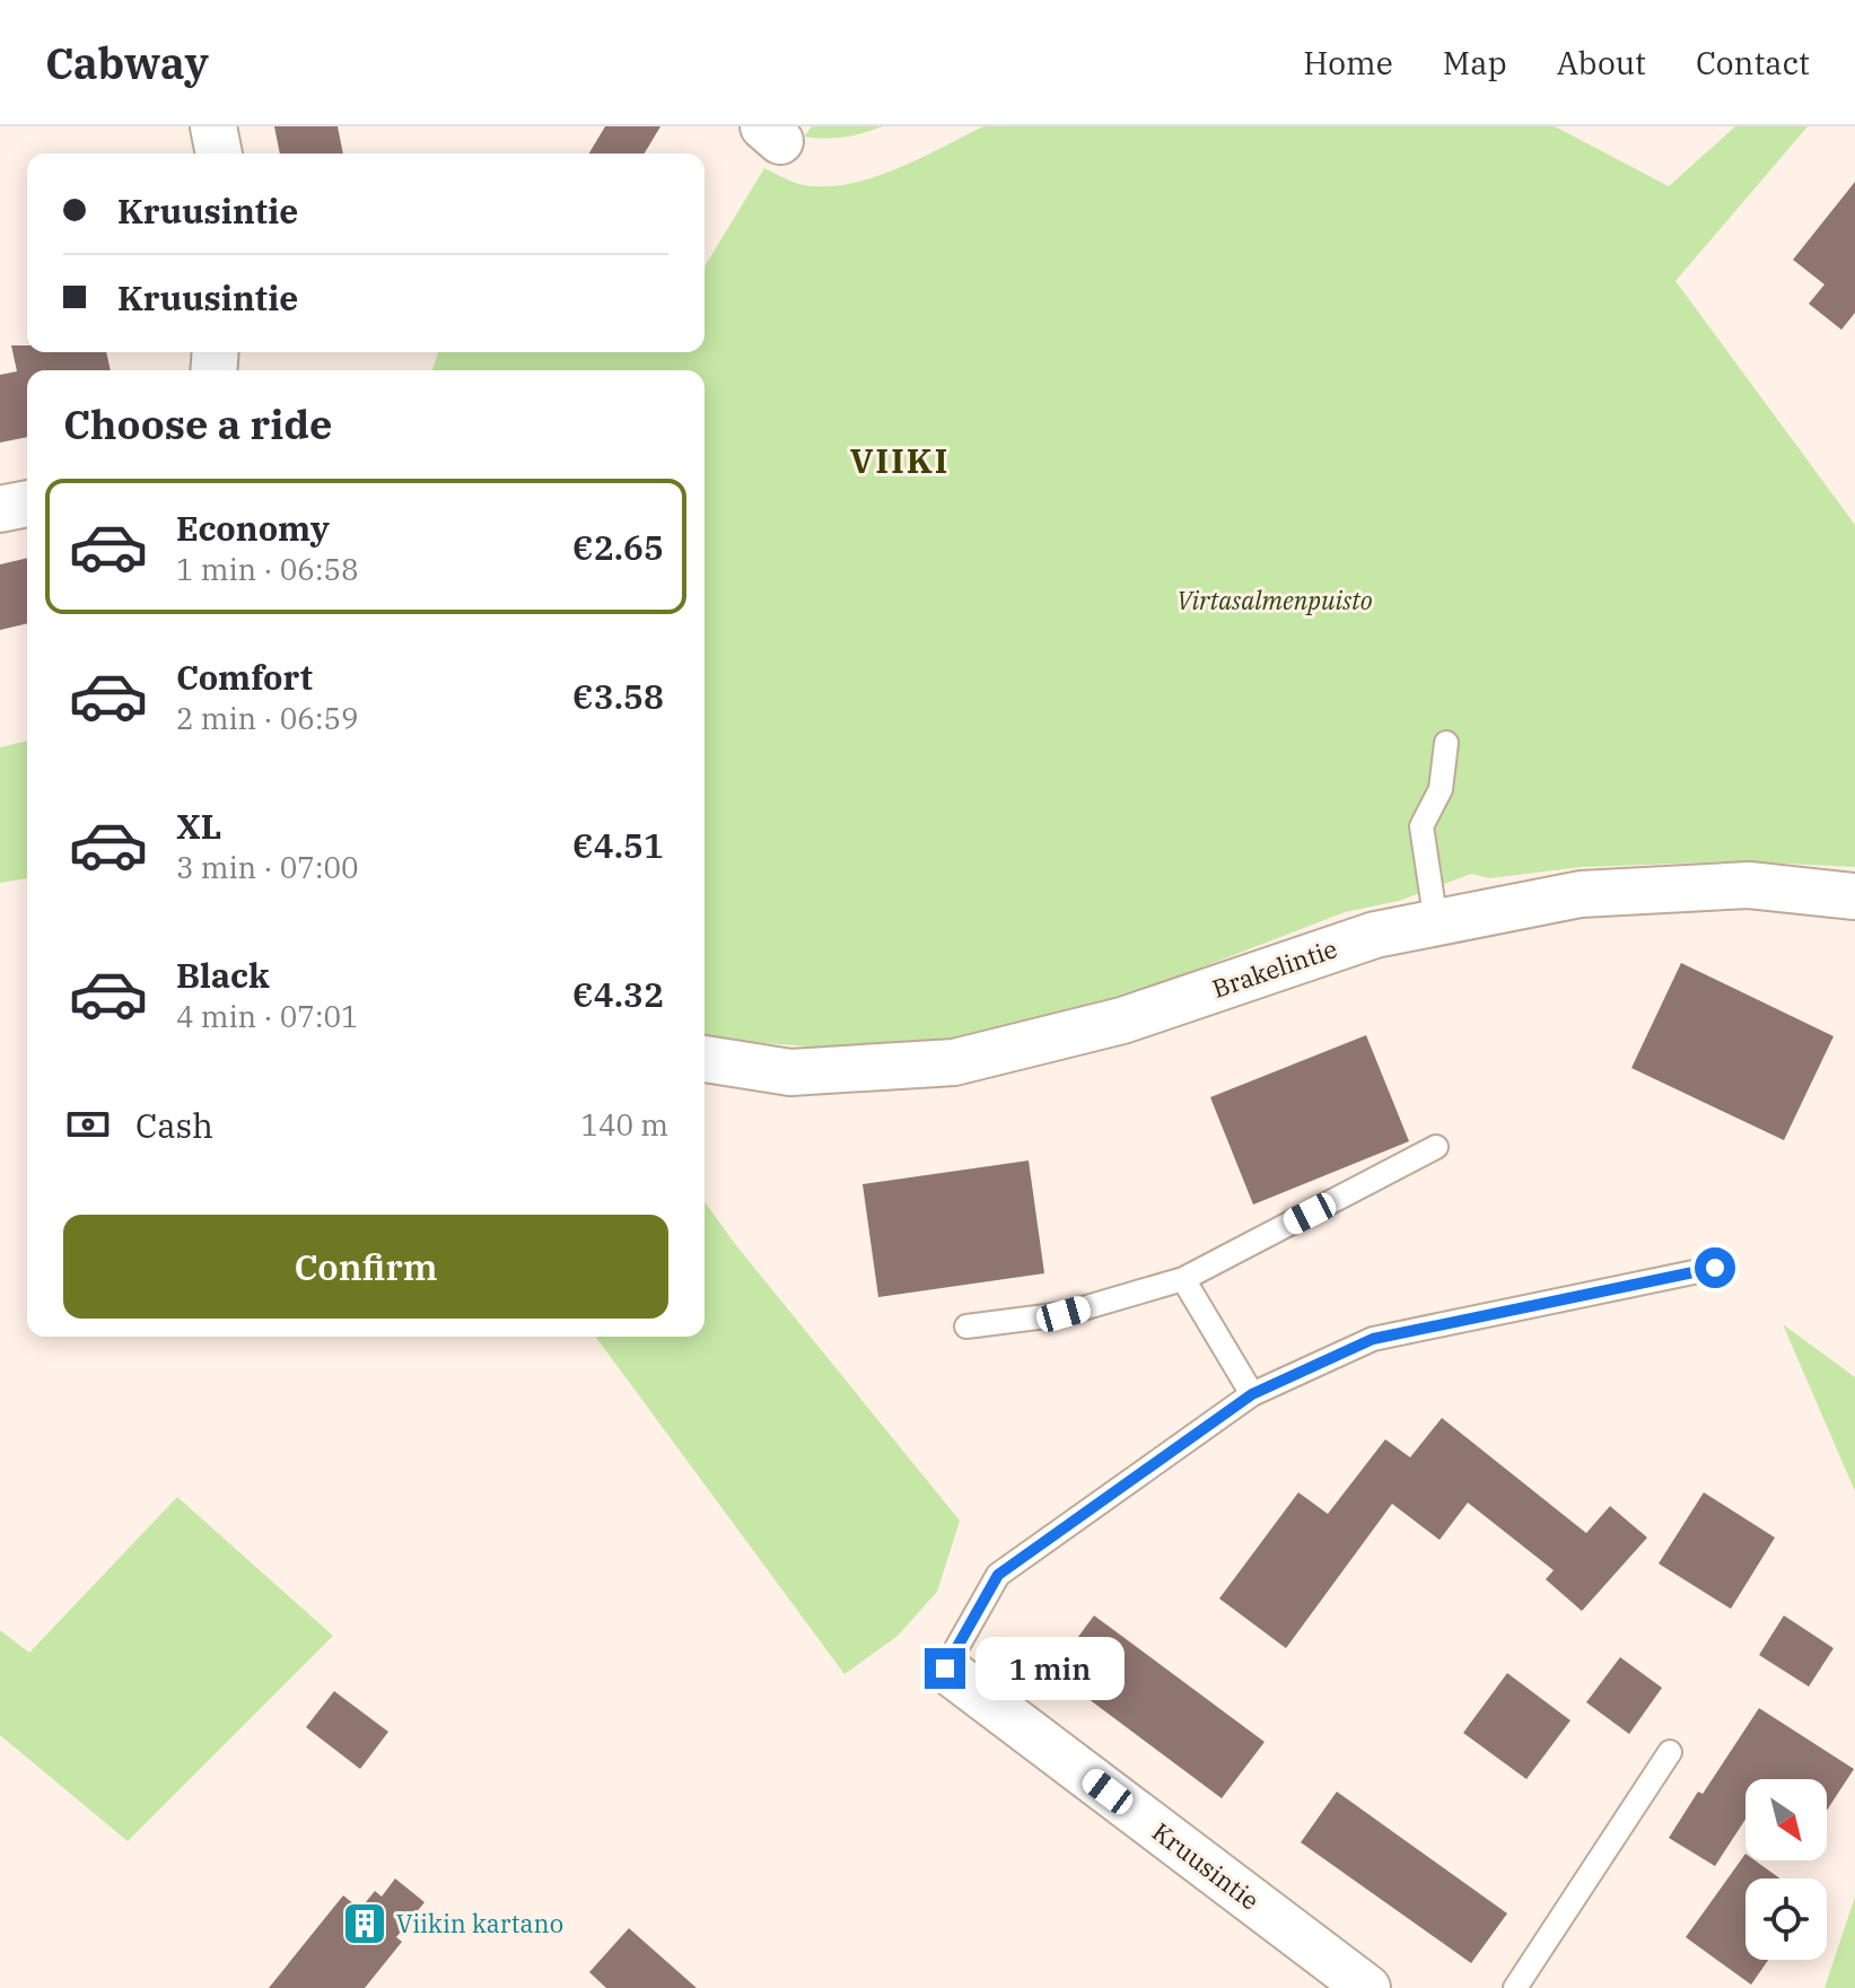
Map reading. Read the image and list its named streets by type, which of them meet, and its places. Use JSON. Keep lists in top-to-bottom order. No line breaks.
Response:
{"streets":{"street":["Brakelintie","Kruusintie"]},"districts":["VIIKI"],"parks":["Virtasalmenpuisto"],"places":{"building":["Viikin kartano"]},"north":"bottom right","page":{"header":"Cabway","nav":["Home","Map","About","Contact"],"banner":["Kruusintie","Kruusintie"],"heading":"Choose a ride","list":[{"name":"Economy","note":"1 min · 06:58","value":"€2.65"},{"name":"Comfort","note":"2 min · 06:59","value":"€3.58"},{"name":"XL","note":"3 min · 07:00","value":"€4.51"},{"name":"Black","note":"4 min · 07:01","value":"€4.32"}],"pay":["Cash","140 m"],"buttons":"Confirm","bubble":"1 min"}}
